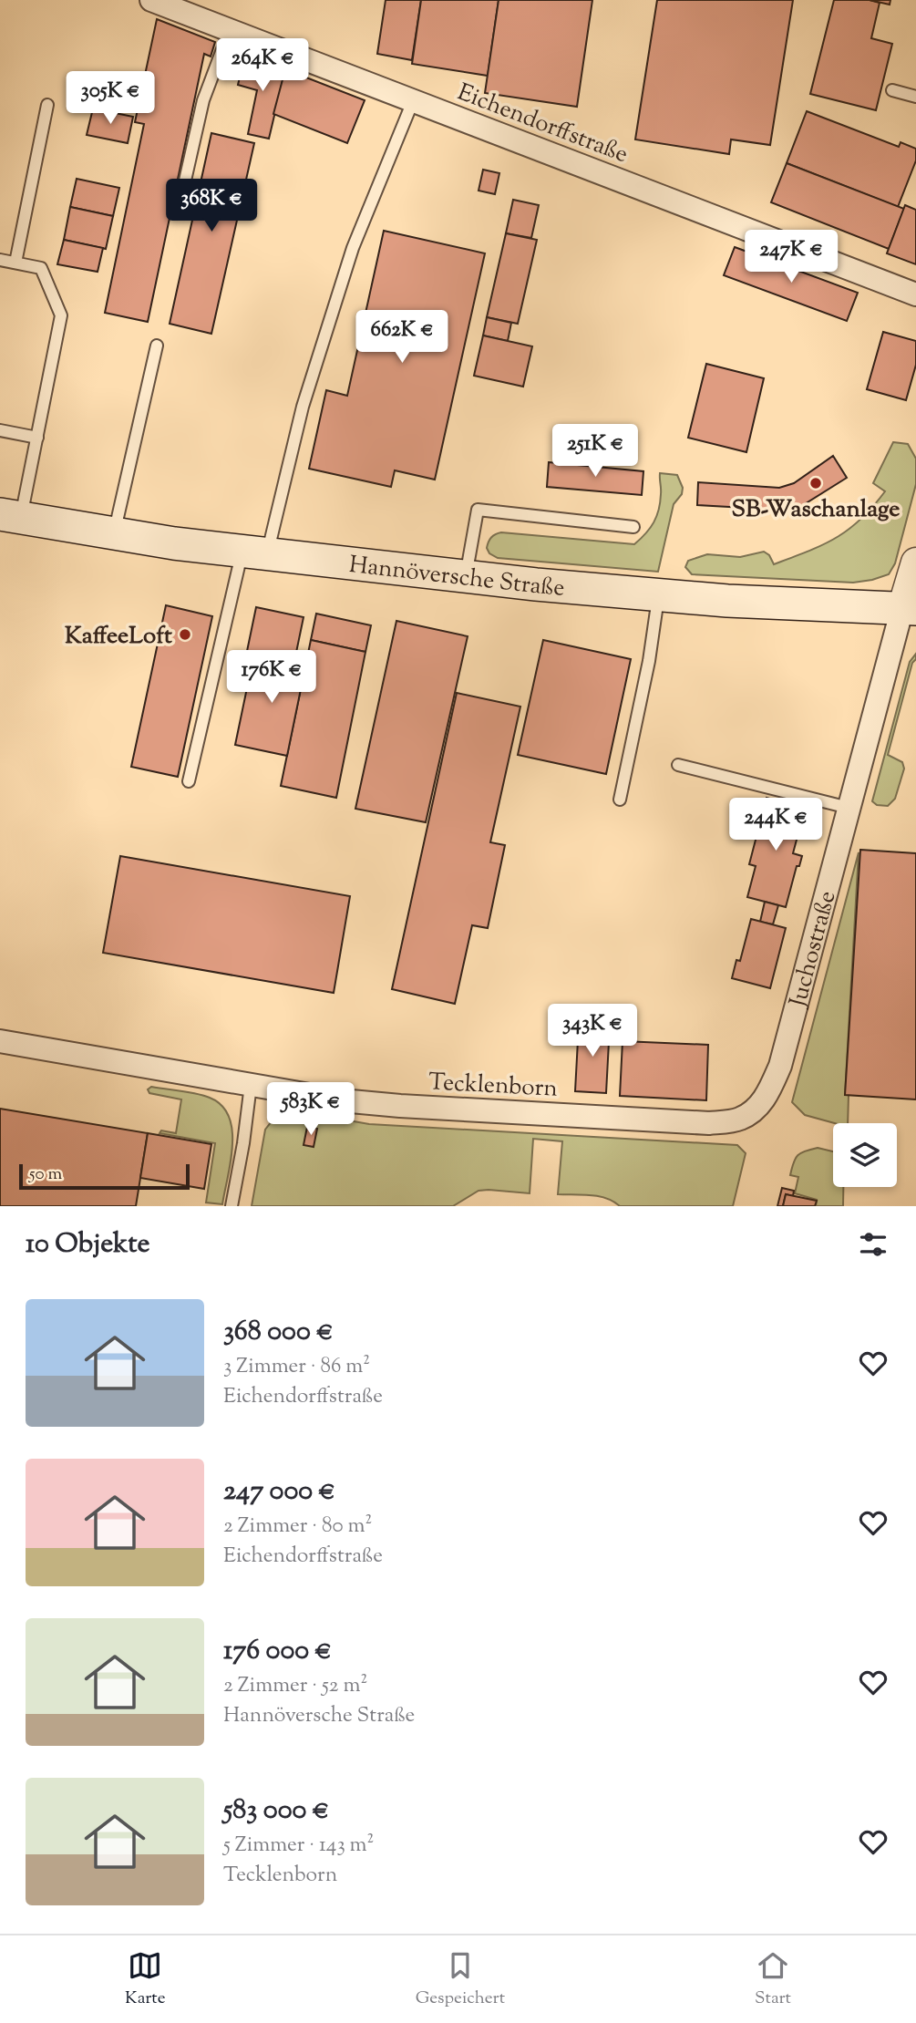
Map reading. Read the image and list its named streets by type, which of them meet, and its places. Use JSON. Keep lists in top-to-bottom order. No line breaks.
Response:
{"streets":{"main road":["Hannöversche Straße"],"street":["Eichendorffstraße","Juchostraße","Tecklenborn"]},"crossings":[["Hannöversche Straße","Juchostraße"],["Juchostraße","Tecklenborn"]],"places":["SB-Waschanlage","KaffeeLoft"],"scale_bar":"50 m","page":{"price":["264K €","305K €","368K €","247K €","662K €","251K €","176K €","244K €","343K €","583K €"],"scale":"50 m","heading":"10 Objekte","list":[{"name":"368 000 €","note":"3 Zimmer · 86 m² · Eichendorffstraße"},{"name":"247 000 €","note":"2 Zimmer · 80 m² · Eichendorffstraße"},{"name":"176 000 €","note":"2 Zimmer · 52 m² · Hannöversche Straße"},{"name":"583 000 €","note":"5 Zimmer · 143 m² · Tecklenborn"}],"tabs":["Karte","Gespeichert","Start"]}}
